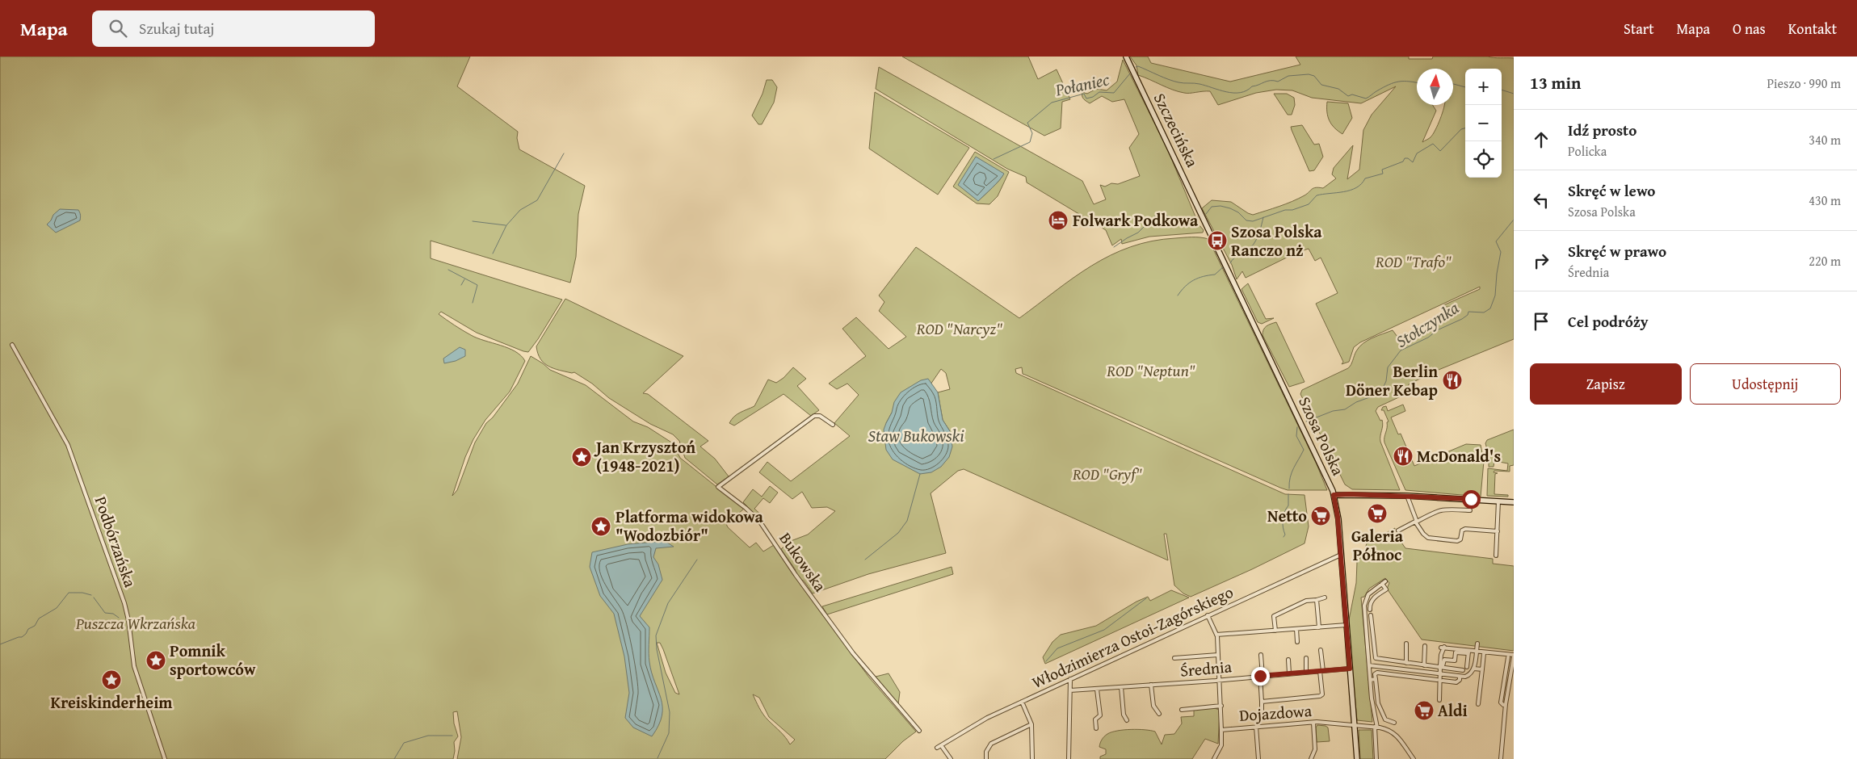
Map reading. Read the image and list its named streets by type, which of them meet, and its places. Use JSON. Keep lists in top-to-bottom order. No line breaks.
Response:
{"streets":{"street":["Szczecińska","Szosa Polska","Podbórzańska","Bukowska","Włodzimierza Ostoi-Zagórskiego","Średnia","Dojazdowa"]},"crossings":[["Szczecińska","Szosa Polska"],["Szosa Polska","Włodzimierza Ostoi-Zagórskiego"],["Szosa Polska","Średnia"],["Szosa Polska","Dojazdowa"],["Włodzimierza Ostoi-Zagórskiego","Dojazdowa"],["Średnia","Dojazdowa"]],"water":["Połaniec","Stołczynka","Staw Bukowski"],"parks":["ROD \"Trafo\"","ROD \"Narcyz\"","ROD \"Neptun\"","ROD \"Gryf\"","Puszcza Wkrzańska"],"places":{"hotel":["Folwark Podkowa"],"bus stop":["Szosa Polska Ranczo nż"],"restaurant":["Berlin Döner Kebap","McDonald's"],"place":["Jan Krzysztoń (1948-2021)","Platforma widokowa \"Wodozbiór\"","Pomnik sportowców","Kreiskinderheim"],"supermarket":["Galeria Północ","Netto","Aldi"]},"north":"top","page":{"header":"Mapa","search":"Szukaj tutaj","nav":["Start","Mapa","O nas","Kontakt"],"heading":["13 min","Pieszo · 990 m"],"map_buttons":["+","−"],"list":[["Idź prosto","Policka","340 m"],["Skręć w lewo","Szosa Polska","430 m"],["Skręć w prawo","Średnia","220 m"],"Cel podróży"],"buttons":["Zapisz","Udostępnij"]}}
